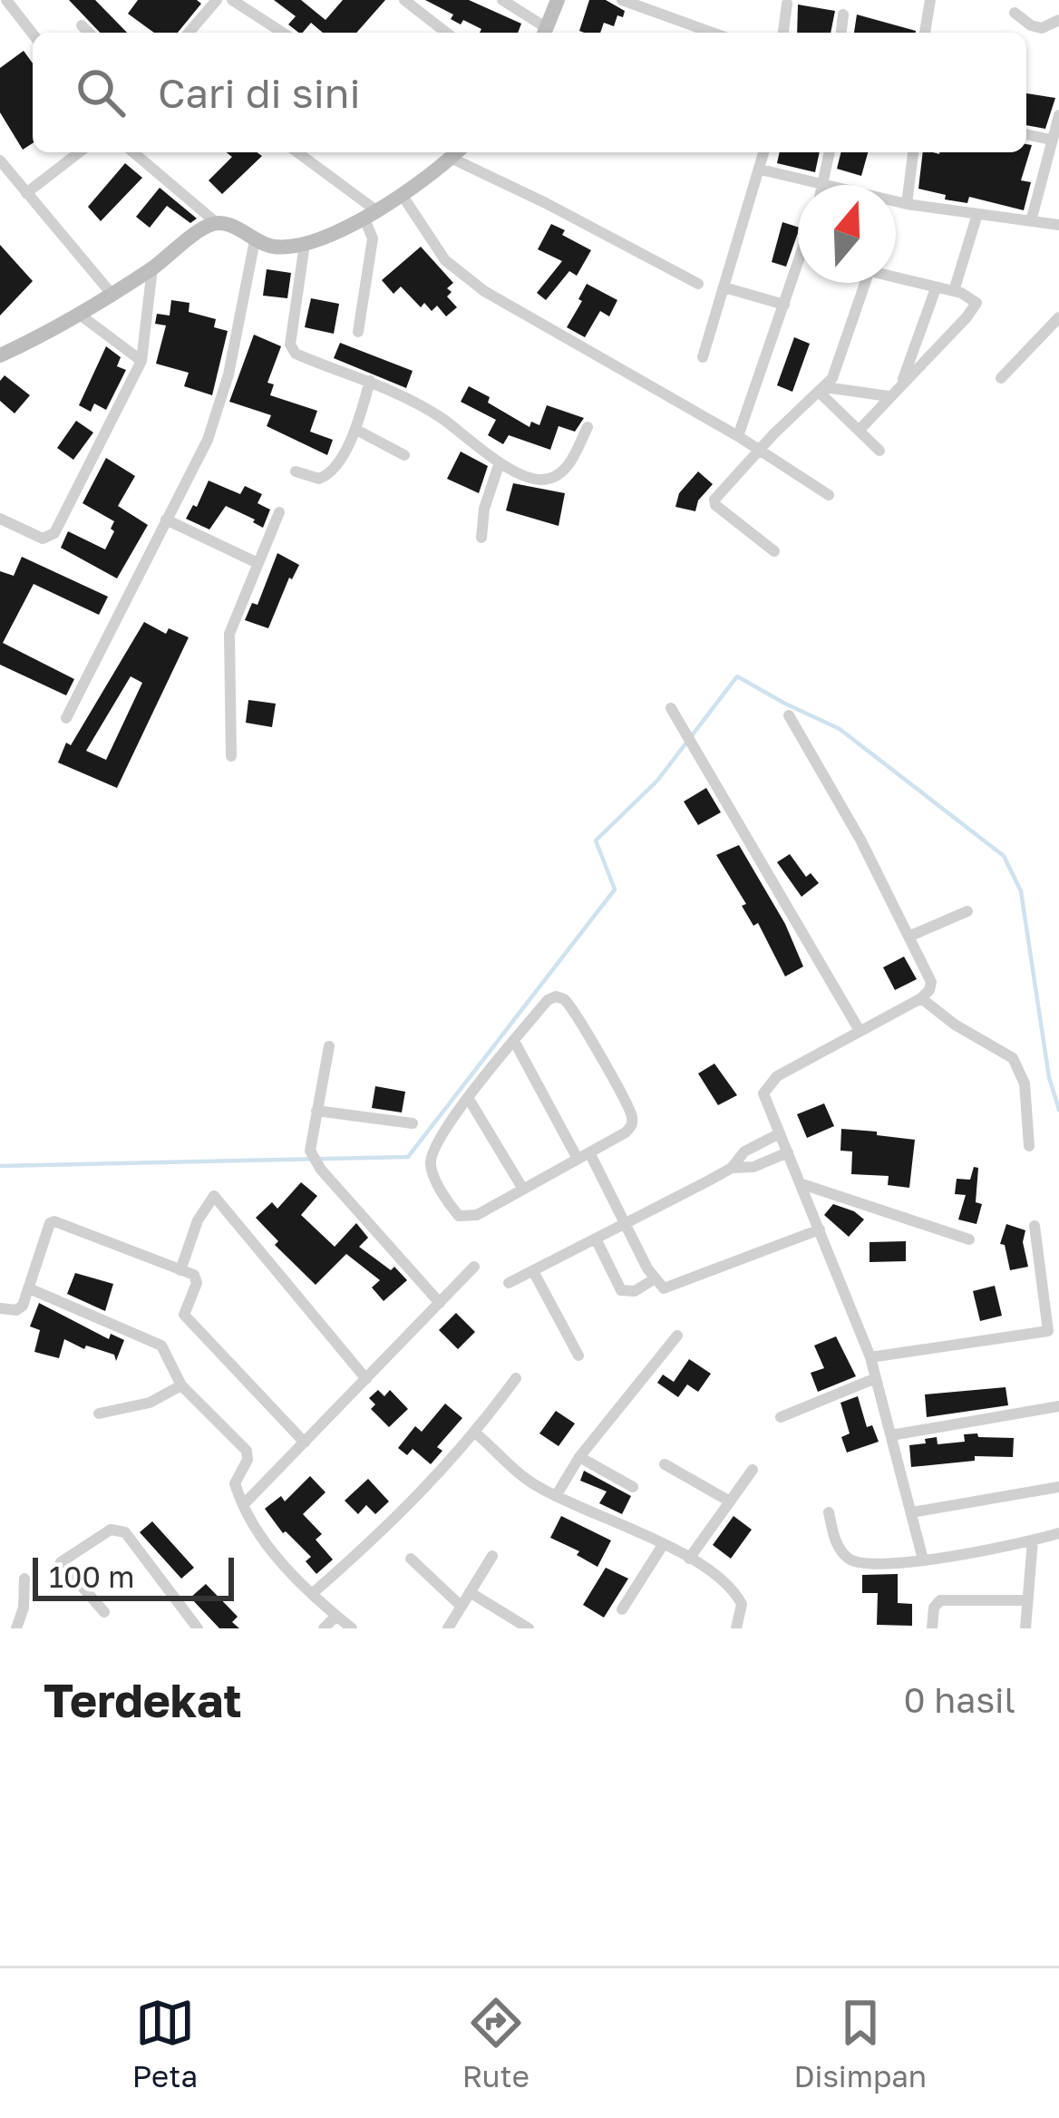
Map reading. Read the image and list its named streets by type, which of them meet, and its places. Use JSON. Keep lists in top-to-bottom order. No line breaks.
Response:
{"scale_bar":"100 m","north":"top","page":{"search":"Cari di sini","scale":"100 m","heading":["Terdekat","0 hasil"],"nav":["Peta","Rute","Disimpan"]}}
